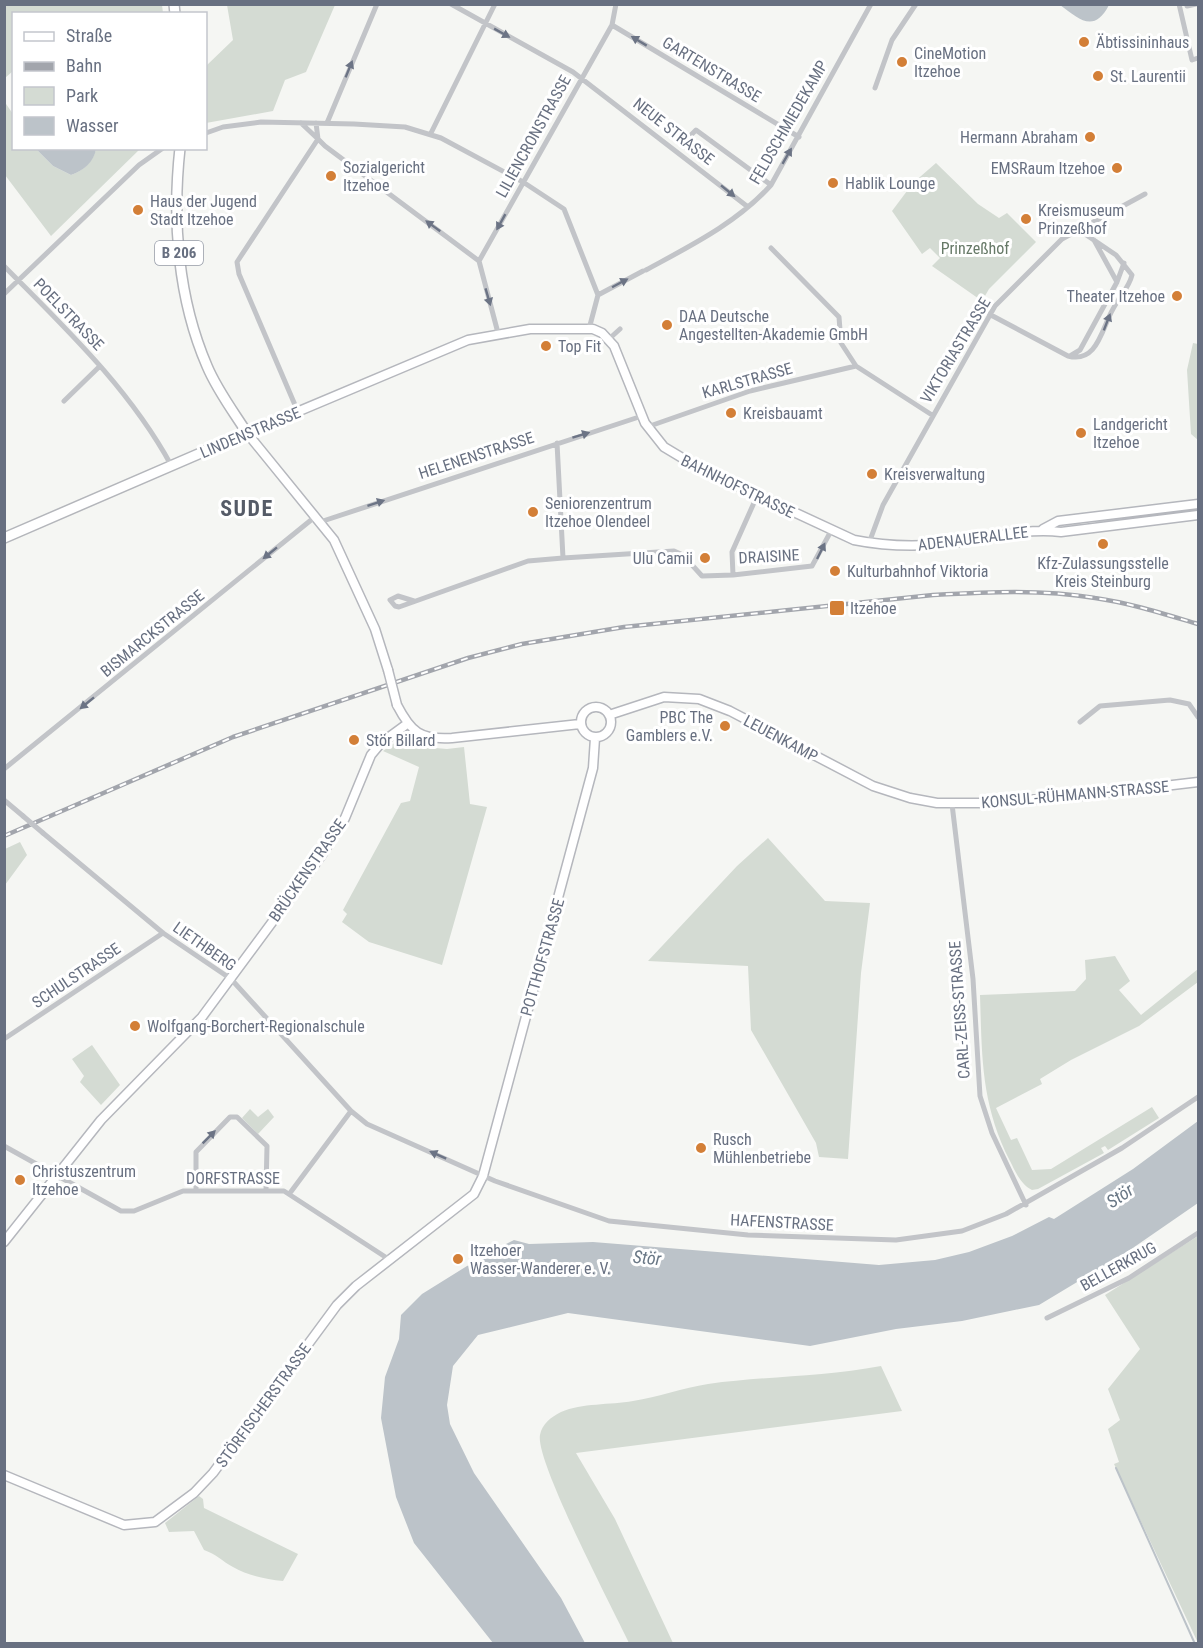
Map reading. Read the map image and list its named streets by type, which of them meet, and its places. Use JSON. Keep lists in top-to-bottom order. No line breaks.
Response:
{"streets":{"main road":["B 206","LINDENSTRASSE"],"street":["GARTENSTRASSE","FELDSCHMIEDEKAMP","NEUE STRASSE","LILIENCRONSTRASSE","POELSTRASSE","VIKTORIASTRASSE","KARLSTRASSE","HELENENSTRASSE","BAHNHOFSTRASSE","ADENAUERALLEE","DRAISINE","BISMARCKSTRASSE","LEUENKAMP","KONSUL-RÜHMANN-STRASSE","BRÜCKENSTRASSE","LIETHBERG","POTTHOFSTRASSE","SCHULSTRASSE","CARL-ZEISS-STRASSE","DORFSTRASSE","HAFENSTRASSE","BELLERKRUG","STÖRFISCHERSTRASSE"]},"crossings":[["GARTENSTRASSE","FELDSCHMIEDEKAMP"],["GARTENSTRASSE","LILIENCRONSTRASSE"],["FELDSCHMIEDEKAMP","NEUE STRASSE"],["NEUE STRASSE","LILIENCRONSTRASSE"],["B 206","LINDENSTRASSE"],["POELSTRASSE","LINDENSTRASSE"],["VIKTORIASTRASSE","BAHNHOFSTRASSE"],["VIKTORIASTRASSE","ADENAUERALLEE"],["KARLSTRASSE","BAHNHOFSTRASSE"],["LINDENSTRASSE","BAHNHOFSTRASSE"],["HELENENSTRASSE","BAHNHOFSTRASSE"],["HELENENSTRASSE","BISMARCKSTRASSE"],["BAHNHOFSTRASSE","ADENAUERALLEE"],["BAHNHOFSTRASSE","DRAISINE"],["LEUENKAMP","KONSUL-RÜHMANN-STRASSE"],["LEUENKAMP","POTTHOFSTRASSE"],["LEUENKAMP","CARL-ZEISS-STRASSE"],["KONSUL-RÜHMANN-STRASSE","CARL-ZEISS-STRASSE"],["BRÜCKENSTRASSE","LIETHBERG"],["BRÜCKENSTRASSE","DORFSTRASSE"],["LIETHBERG","SCHULSTRASSE"],["LIETHBERG","HAFENSTRASSE"],["POTTHOFSTRASSE","HAFENSTRASSE"],["POTTHOFSTRASSE","STÖRFISCHERSTRASSE"],["CARL-ZEISS-STRASSE","HAFENSTRASSE"],["DORFSTRASSE","STÖRFISCHERSTRASSE"],["HAFENSTRASSE","STÖRFISCHERSTRASSE"]],"one_way":["GARTENSTRASSE","FELDSCHMIEDEKAMP","NEUE STRASSE","HELENENSTRASSE","DRAISINE","BISMARCKSTRASSE"],"districts":["SUDE"],"water":["Stör"],"parks":["Prinzeßhof"],"places":{"other":["Äbtissininhaus","CineMotion Itzehoe","St. Laurentii","Hermann Abraham","EMSRaum Itzehoe","Sozialgericht Itzehoe","Hablik Lounge","Haus der Jugend Stadt Itzehoe","Kreismuseum Prinzeßhof","Theater Itzehoe","DAA Deutsche Angestellten-Akademie GmbH","Top Fit","Kreisbauamt","Landgericht Itzehoe","Kreisverwaltung","Seniorenzentrum Itzehoe Olendeel","Kfz-Zulassungsstelle Kreis Steinburg","Ulu Camii","Kulturbahnhof Viktoria","PBC The Gamblers e.V.","Stör Billard","Wolfgang-Borchert-Regionalschule","Rusch Mühlenbetriebe","Christuszentrum Itzehoe","Itzehoer Wasser-Wanderer e. V."],"transit":["Itzehoe"]},"legend":["Straße","Bahn","Park","Wasser"]}
